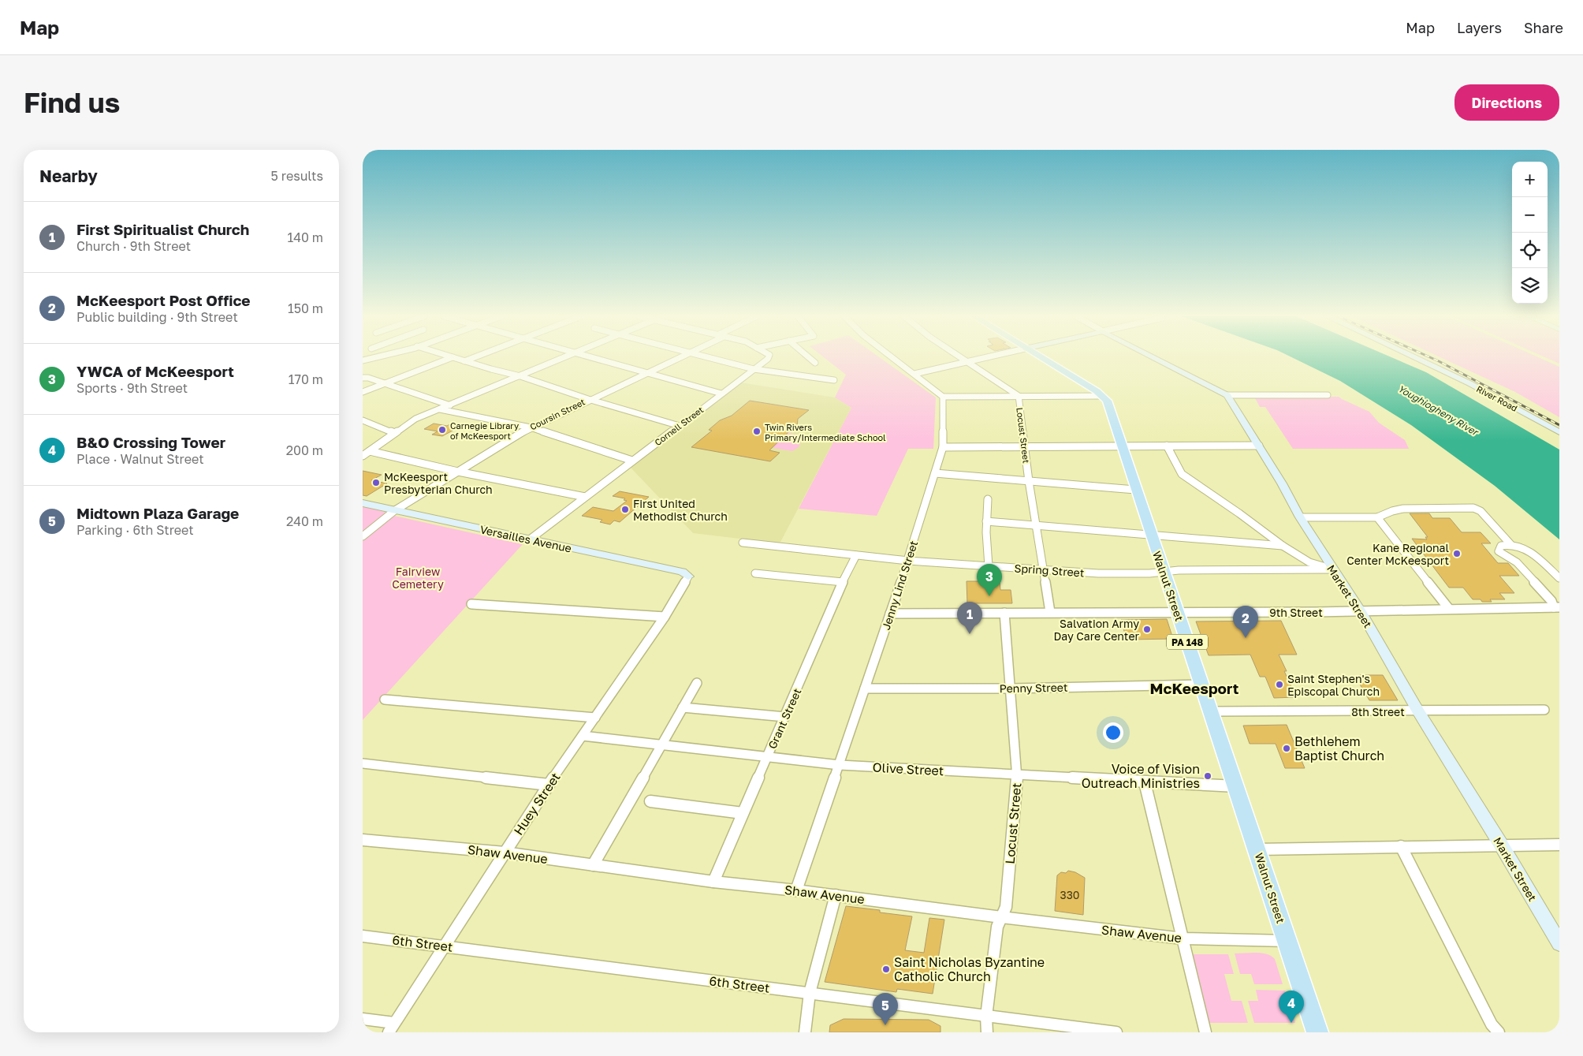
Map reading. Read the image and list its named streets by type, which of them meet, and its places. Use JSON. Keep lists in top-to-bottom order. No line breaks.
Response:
{"streets":{"main road":["River Road","Versailles Avenue","Walnut Street","Market Street","PA 148"],"street":["Coursin Street","Cornell Street","Locust Street","Spring Street","Jenny Lind Street","9th Street","Penny Street","8th Street","Grant Street","Olive Street","Huey Street","Shaw Avenue","6th Street"]},"crossings":[["Coursin Street","Versailles Avenue"],["Cornell Street","Versailles Avenue"],["Locust Street","Spring Street"],["Locust Street","9th Street"],["Locust Street","Penny Street"],["Locust Street","Olive Street"],["Locust Street","Shaw Avenue"],["Locust Street","6th Street"],["Versailles Avenue","Huey Street"],["Spring Street","Jenny Lind Street"],["Spring Street","Walnut Street"],["Spring Street","Market Street"],["Spring Street","Grant Street"],["Jenny Lind Street","9th Street"],["Jenny Lind Street","Penny Street"],["Jenny Lind Street","Olive Street"],["Jenny Lind Street","Shaw Avenue"],["Walnut Street","9th Street"],["Walnut Street","Penny Street"],["Walnut Street","8th Street"],["Walnut Street","Olive Street"],["Walnut Street","Shaw Avenue"],["Market Street","9th Street"],["Market Street","8th Street"],["Grant Street","Olive Street"],["Grant Street","Shaw Avenue"],["Olive Street","Huey Street"],["Huey Street","Shaw Avenue"],["Huey Street","6th Street"]],"districts":["McKeesport"],"water":["Youghiogheny River"],"parks":["Fairview Cemetery"],"places":["Carnegie Library of McKeesport","Twin Rivers Primary/Intermediate School","McKeesport Presbyterian Church","First United Methodist Church","Kane Regional Center McKeesport","Salvation Army Day Care Center","Saint Stephen's Episcopal Church","Bethlehem Baptist Church","Voice of Vision Outreach Ministries","Saint Nicholas Byzantine Catholic Church"],"house_numbers":["330"],"page":{"header":"Map","nav":["Map","Layers","Share"],"buttons":"Directions","title":"Find us","heading":["Nearby","5 results"],"map_buttons":["+","−"],"list":[{"mark":"1","name":"First Spiritualist Church","note":"Church · 9th Street","value":"140 m"},{"mark":"2","name":"McKeesport Post Office","note":"Public building · 9th Street","value":"150 m"},{"mark":"3","name":"YWCA of McKeesport","note":"Sports · 9th Street","value":"170 m"},{"mark":"4","name":"B&O Crossing Tower","note":"Place · Walnut Street","value":"200 m"},{"mark":"5","name":"Midtown Plaza Garage","note":"Parking · 6th Street","value":"240 m"}],"pins":["3","1","2","4","5"]}}
